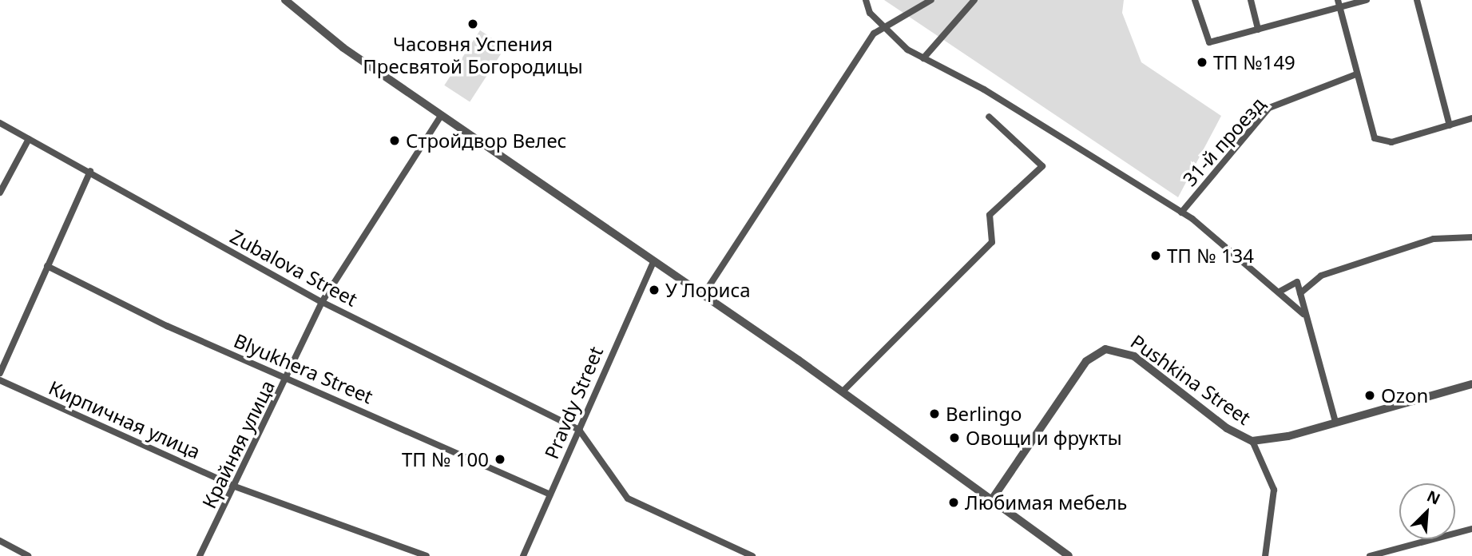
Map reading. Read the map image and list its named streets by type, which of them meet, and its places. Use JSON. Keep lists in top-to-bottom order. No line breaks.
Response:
{"streets":{"street":["31-й проезд","Zubalova Street","Blyukhera Street","Pushkina Street","Pravdy Street","Кирпичная улица","Крайняя улица"]},"crossings":[["Zubalova Street","Pravdy Street"],["Zubalova Street","Крайняя улица"],["Blyukhera Street","Pravdy Street"],["Blyukhera Street","Крайняя улица"],["Кирпичная улица","Крайняя улица"]],"places":["Часовня Успения Пресвятой Богородицы","ТП №149","Стройдвор Велес","ТП № 134","У Лориса","Ozon","Berlingo","Овощи и фрукты","ТП № 100","Любимая мебель"],"north":"top right"}
